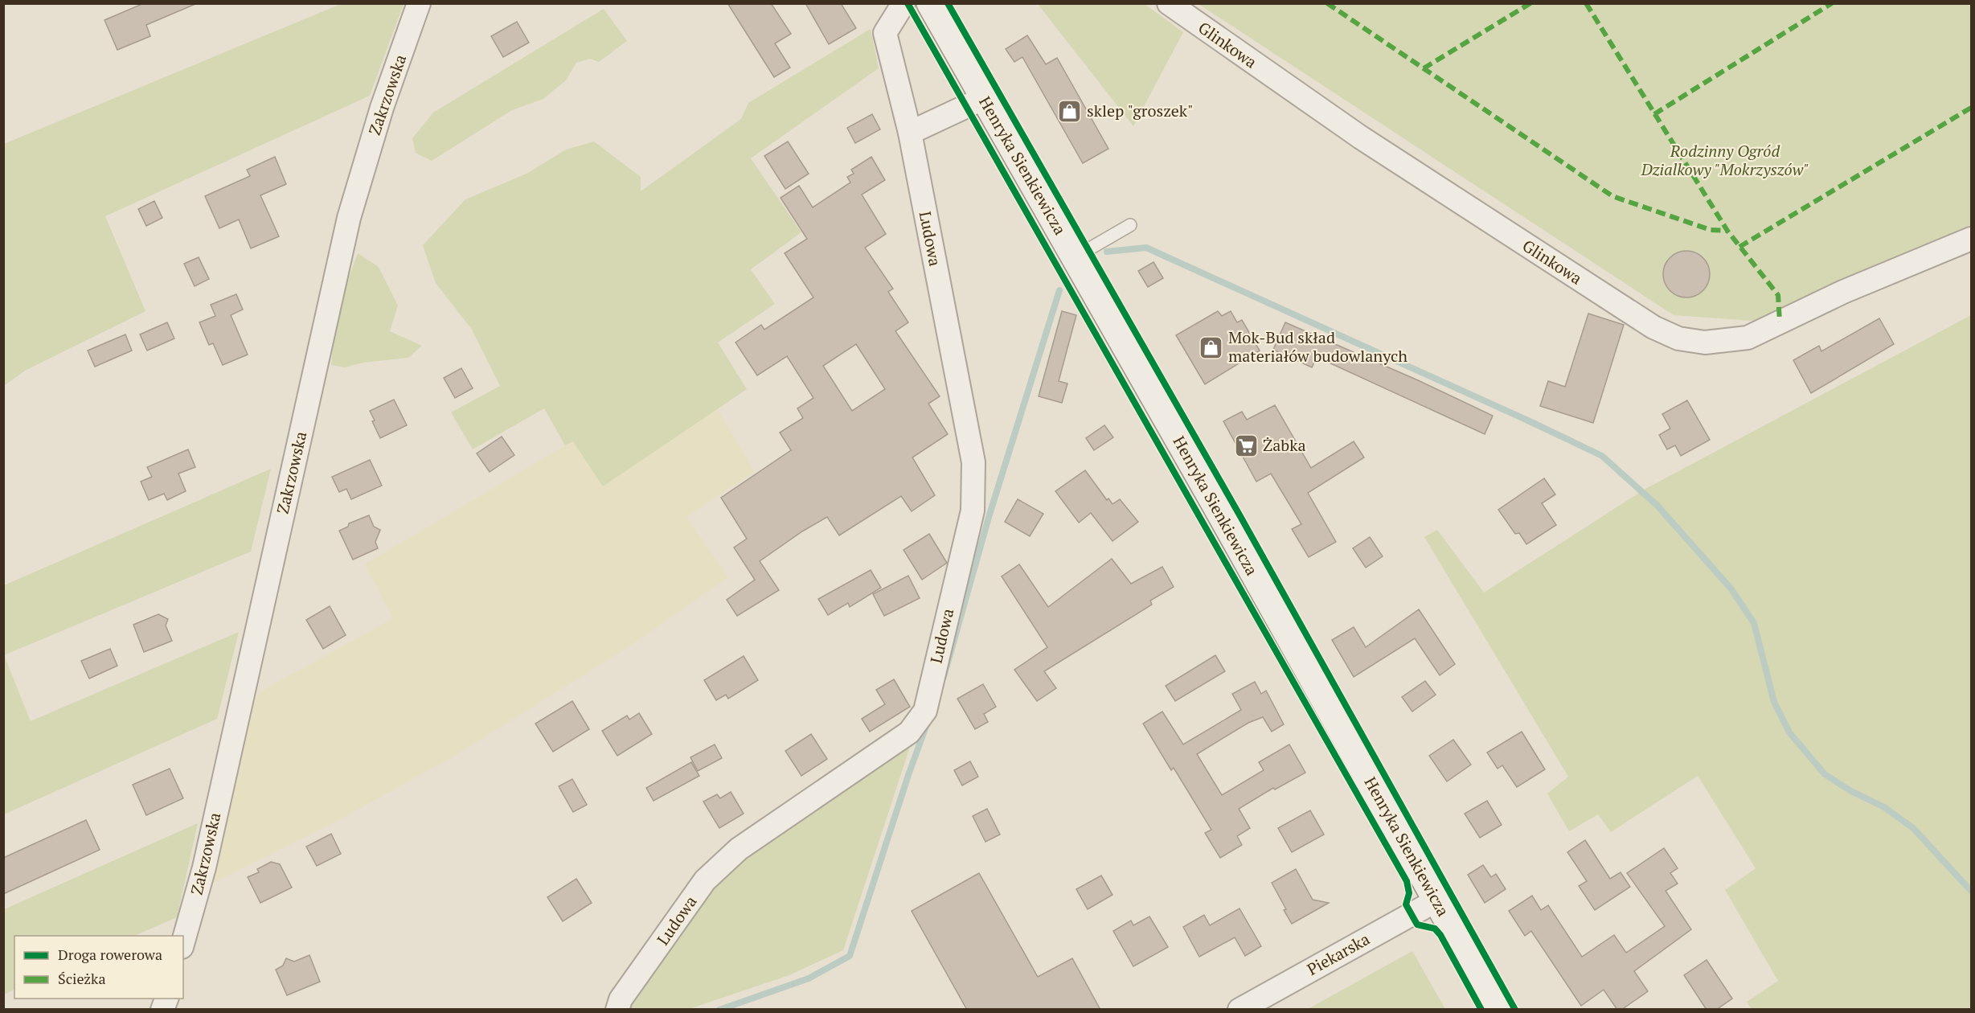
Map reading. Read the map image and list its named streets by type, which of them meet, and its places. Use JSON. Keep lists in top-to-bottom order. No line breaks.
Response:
{"streets":{"main road":["Henryka Sienkiewicza"],"street":["Glinkowa","Zakrzowska","Ludowa","Piekarska"]},"crossings":[["Henryka Sienkiewicza","Piekarska"]],"parks":["Rodzinny Ogród Dzialkowy \"Mokrzyszów\""],"places":{"shop":["sklep \"groszek\"","Mok-Bud skład materiałów budowlanych"],"supermarket":["Żabka"]},"legend":["Droga rowerowa","Ścieżka"]}
